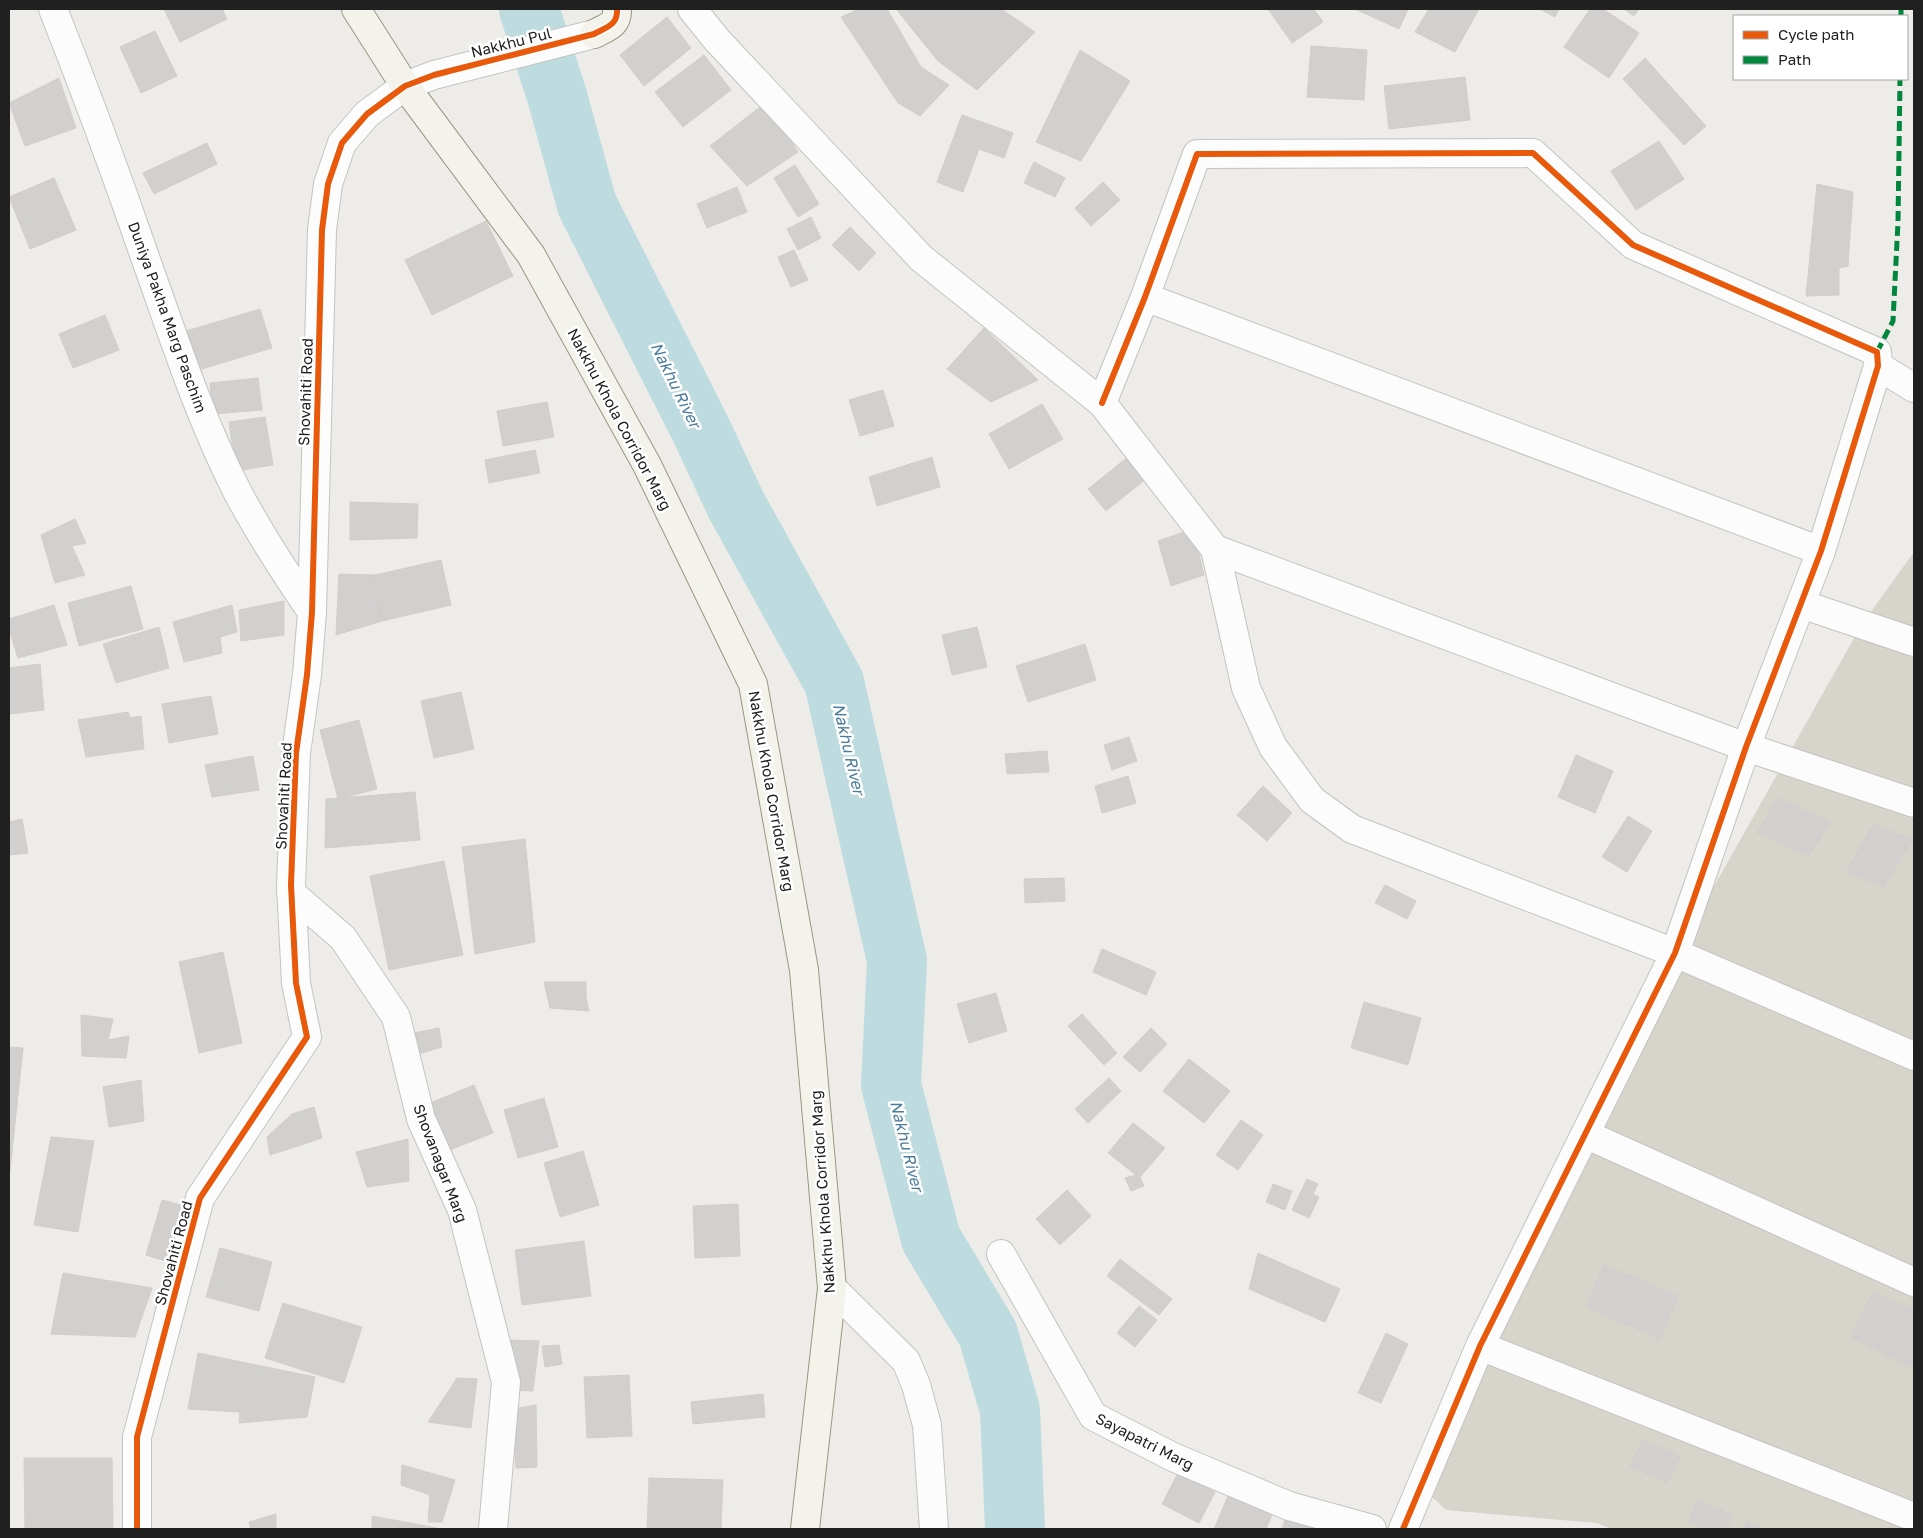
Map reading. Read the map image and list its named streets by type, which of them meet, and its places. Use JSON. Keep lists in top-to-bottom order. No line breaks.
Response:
{"streets":{"street":["Nakkhu Pul","Duniya Pakha Marg Paschim","Shovahiti Road","Nakkhu Khola Corridor Marg","Shovanagar Marg","Sayapatri Marg"]},"crossings":[["Nakkhu Pul","Shovahiti Road"],["Duniya Pakha Marg Paschim","Shovahiti Road"],["Shovahiti Road","Nakkhu Khola Corridor Marg"],["Shovahiti Road","Shovanagar Marg"]],"water":["Nakhu River"],"legend":["Cycle path","Path"]}
